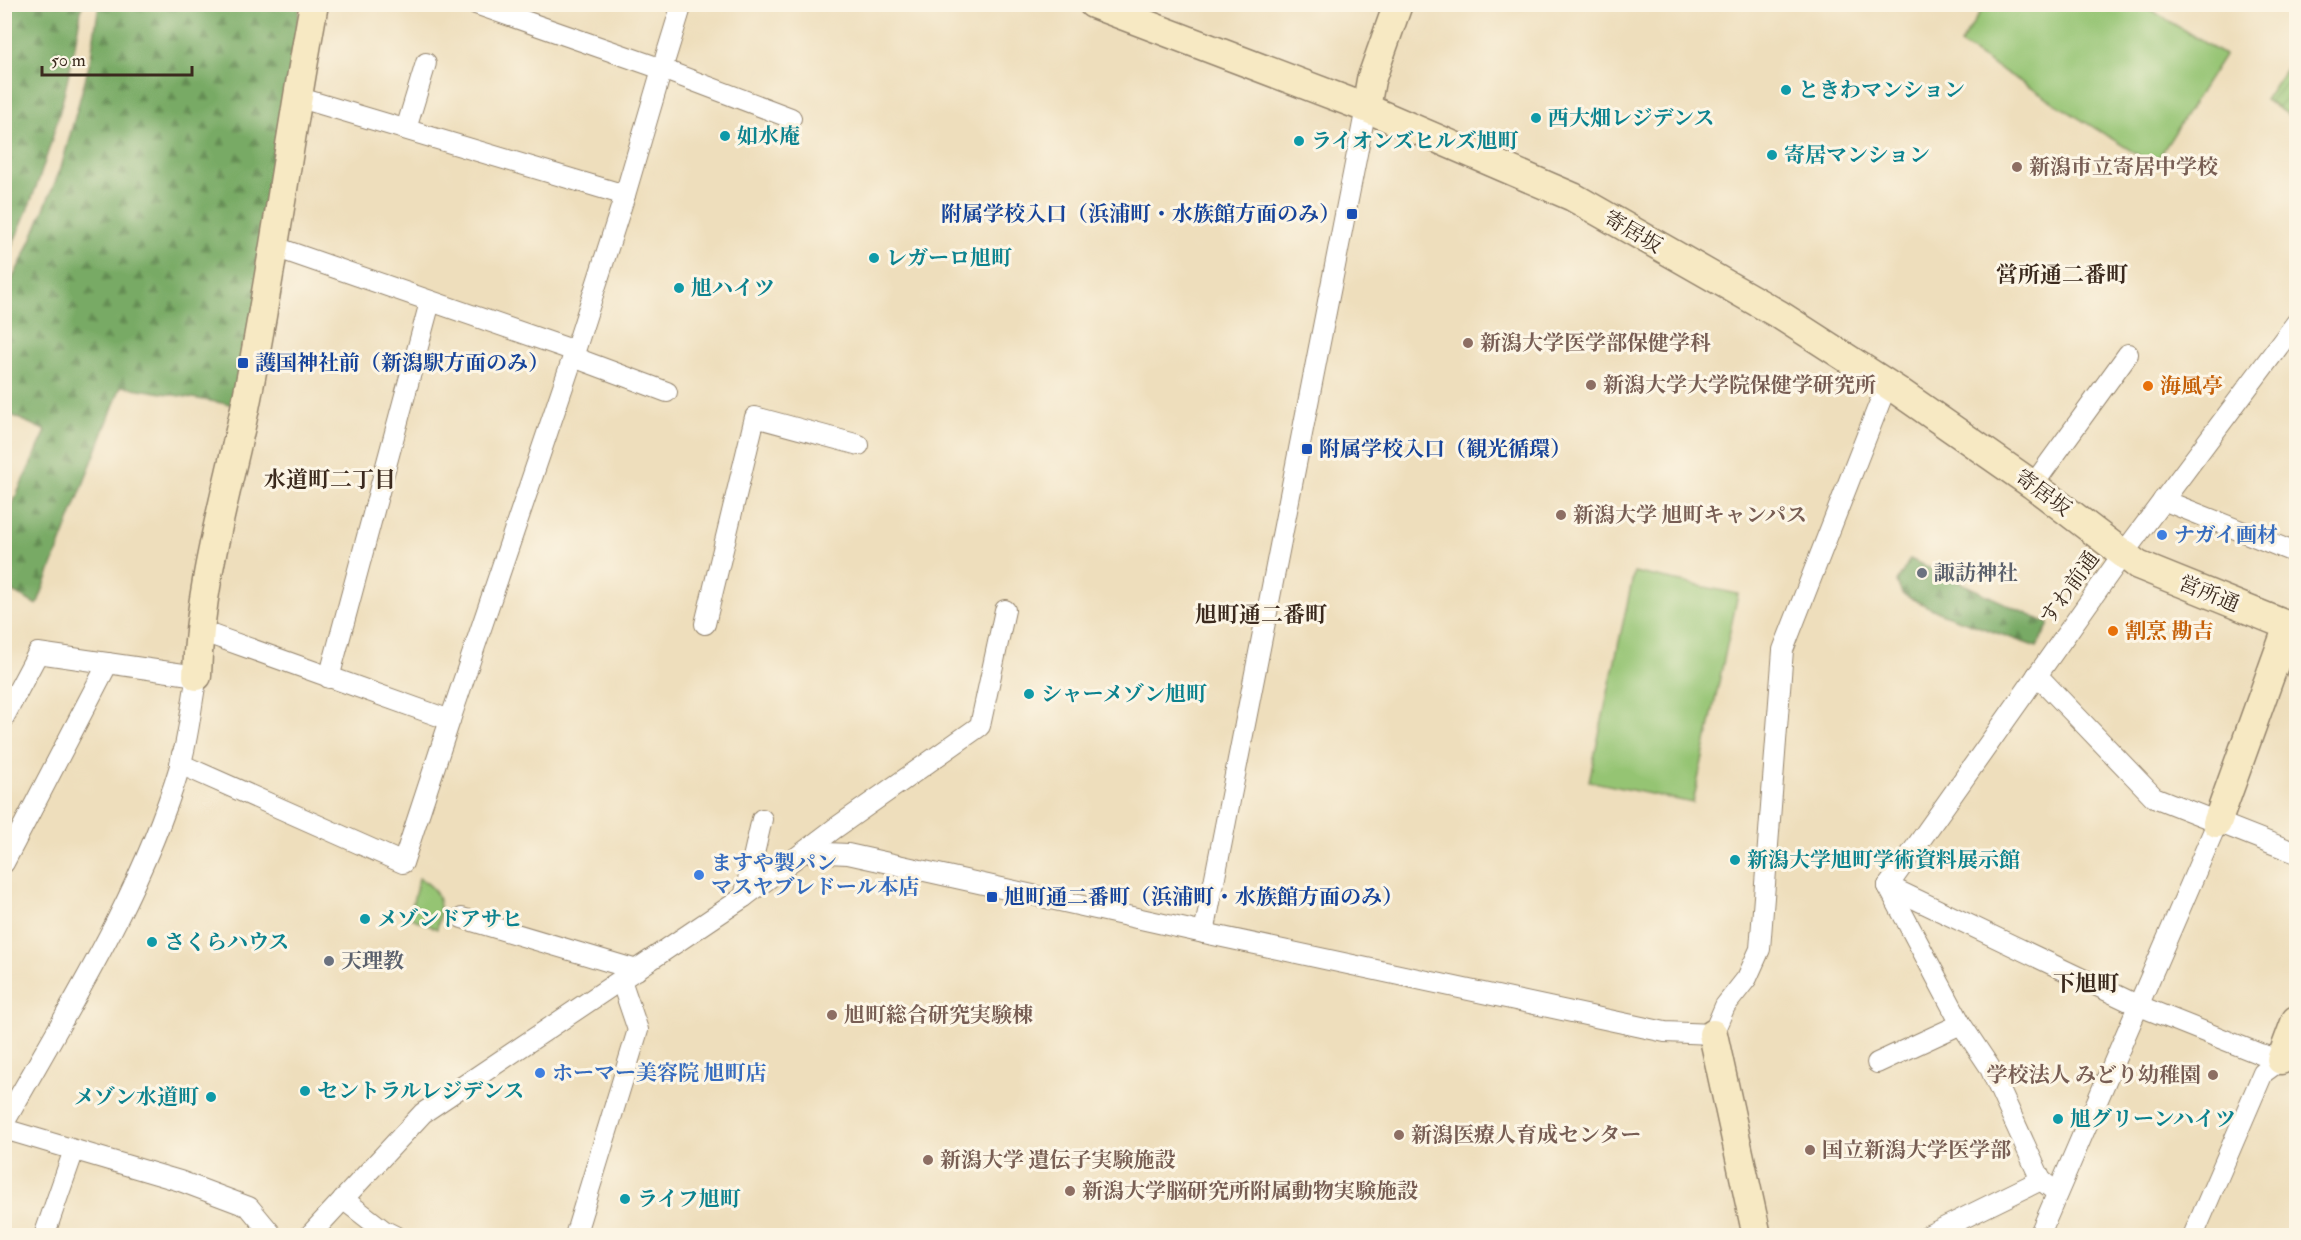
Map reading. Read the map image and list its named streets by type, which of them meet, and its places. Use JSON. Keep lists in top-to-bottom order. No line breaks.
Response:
{"streets":{"street":["寄居坂","すわ前通","営所通"]},"crossings":[["寄居坂","すわ前通"],["寄居坂","営所通"],["すわ前通","営所通"]],"districts":["営所通二番町","水道町二丁目","旭町通二番町","下旭町"],"places":{"other":["ときわマンション","西大畑レジデンス","如水庵","ライオンズヒルズ旭町","寄居マンション","新潟市立寄居中学校","レガーロ旭町","旭ハイツ","新潟大学医学部保健学科","新潟大学大学院保健学研究所","海風亭","新潟大学 旭町キャンパス","ナガイ画材","諏訪神社","割烹 勘吉","シャーメゾン旭町","新潟大学旭町学術資料展示館","ますや製パン マスヤブレドール本店","メゾンドアサヒ","さくらハウス","天理教","旭町総合研究実験棟","ホーマー美容院 旭町店","学校法人 みどり幼稚園","セントラルレジデンス","メゾン水道町","旭グリーンハイツ","新潟医療人育成センター","国立新潟大学医学部","新潟大学 遺伝子実験施設","新潟大学脳研究所附属動物実験施設","ライフ旭町"],"transit":["附属学校入口（浜浦町・水族館方面のみ）","護国神社前（新潟駅方面のみ）","附属学校入口（観光循環）","旭町通二番町（浜浦町・水族館方面のみ）"]},"scale_bar":"50 m"}
